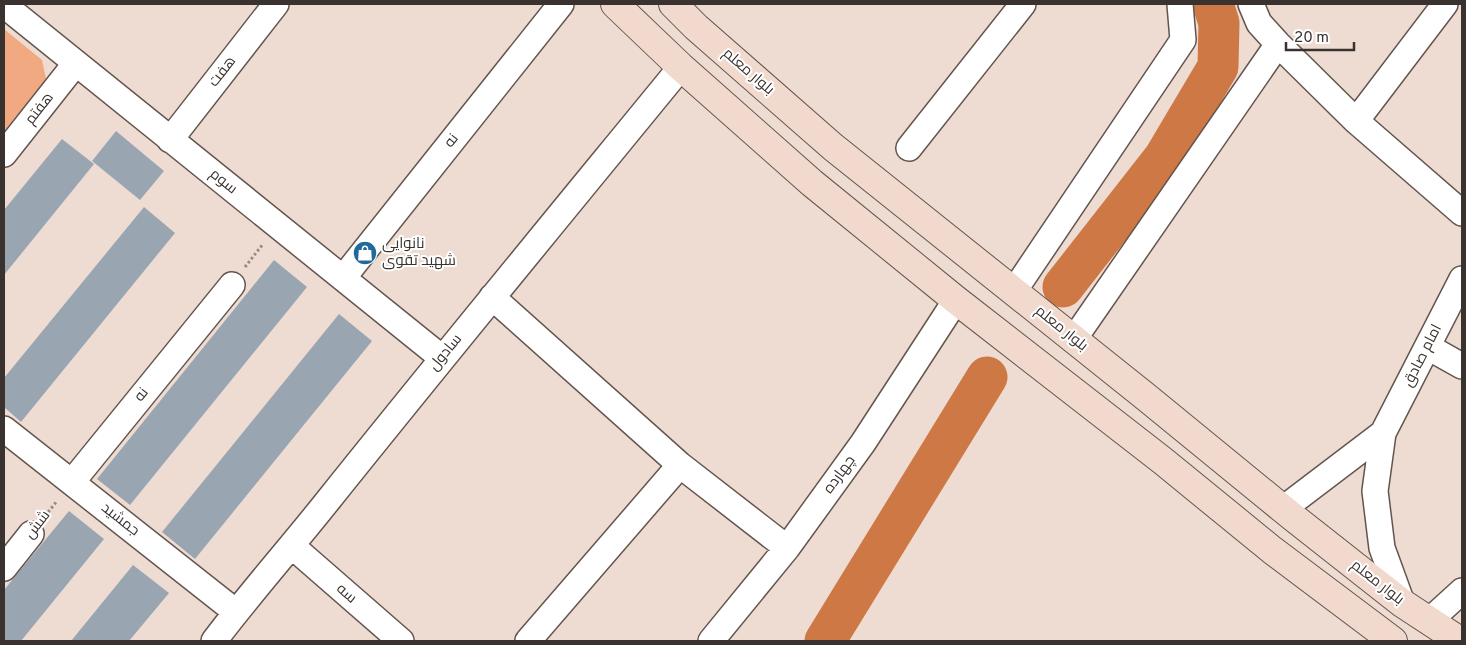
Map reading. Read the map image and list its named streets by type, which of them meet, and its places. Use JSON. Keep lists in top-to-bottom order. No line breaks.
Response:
{"streets":{"street":["هفت","بلوار معلم","هفتم","نه","سوم","سادول","امام صادق","چهارده","جمشید","شش","سه"]},"crossings":[["هفت","سوم"],["هفتم","سوم"],["نه","سوم"],["نه","جمشید"],["نه","شش"],["سوم","سادول"],["سادول","جمشید"],["سادول","سه"],["جمشید","شش"]],"places":{"shop":["نانوایی شهید تقوی"]},"scale_bar":"20 m"}
